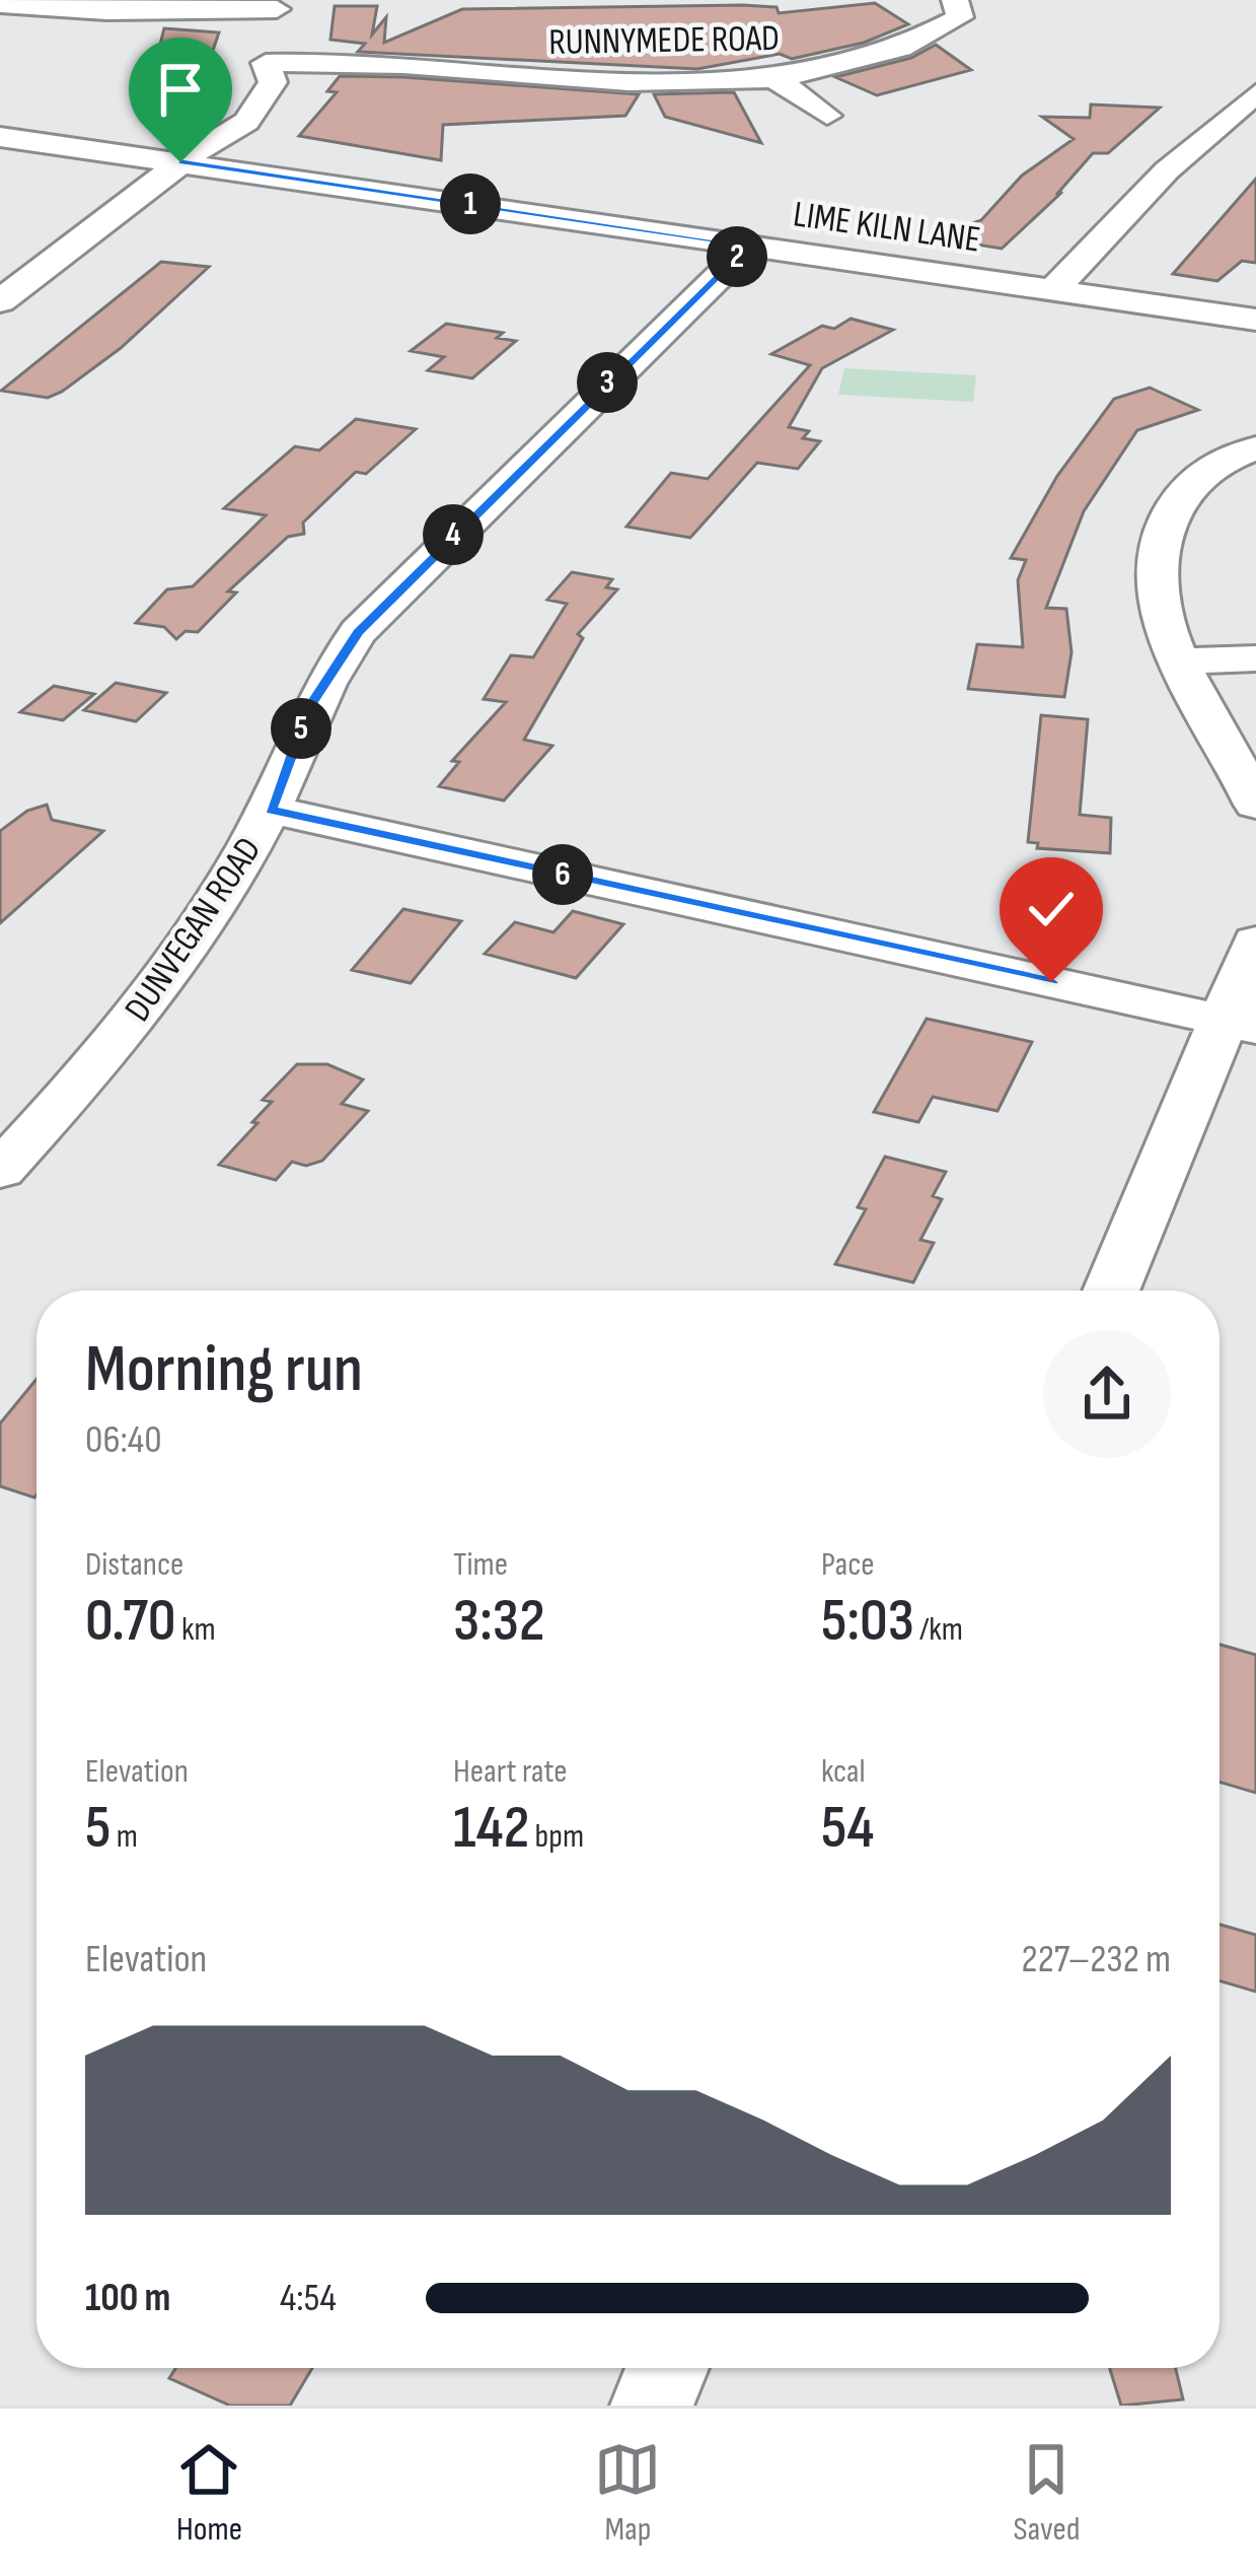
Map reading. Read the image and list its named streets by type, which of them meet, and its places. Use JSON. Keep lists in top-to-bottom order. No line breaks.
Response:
{"streets":{"street":["RUNNYMEDE ROAD","LIME KILN LANE","DUNVEGAN ROAD"]},"crossings":[["LIME KILN LANE","DUNVEGAN ROAD"]],"page":{"pins":["1","2","3","4","5","6"],"heading":["Morning run","06:40"],"stats":[["Distance","0.70 km"],["Time","3:32"],["Pace","5:03 /km"],["Elevation","5 m"],["Heart rate","142 bpm"],["kcal","54"]],"chart":["Elevation","227–232 m"],"list":[{"name":"100 m","note":"4:54"}],"tabs":["Home","Map","Saved"]}}
